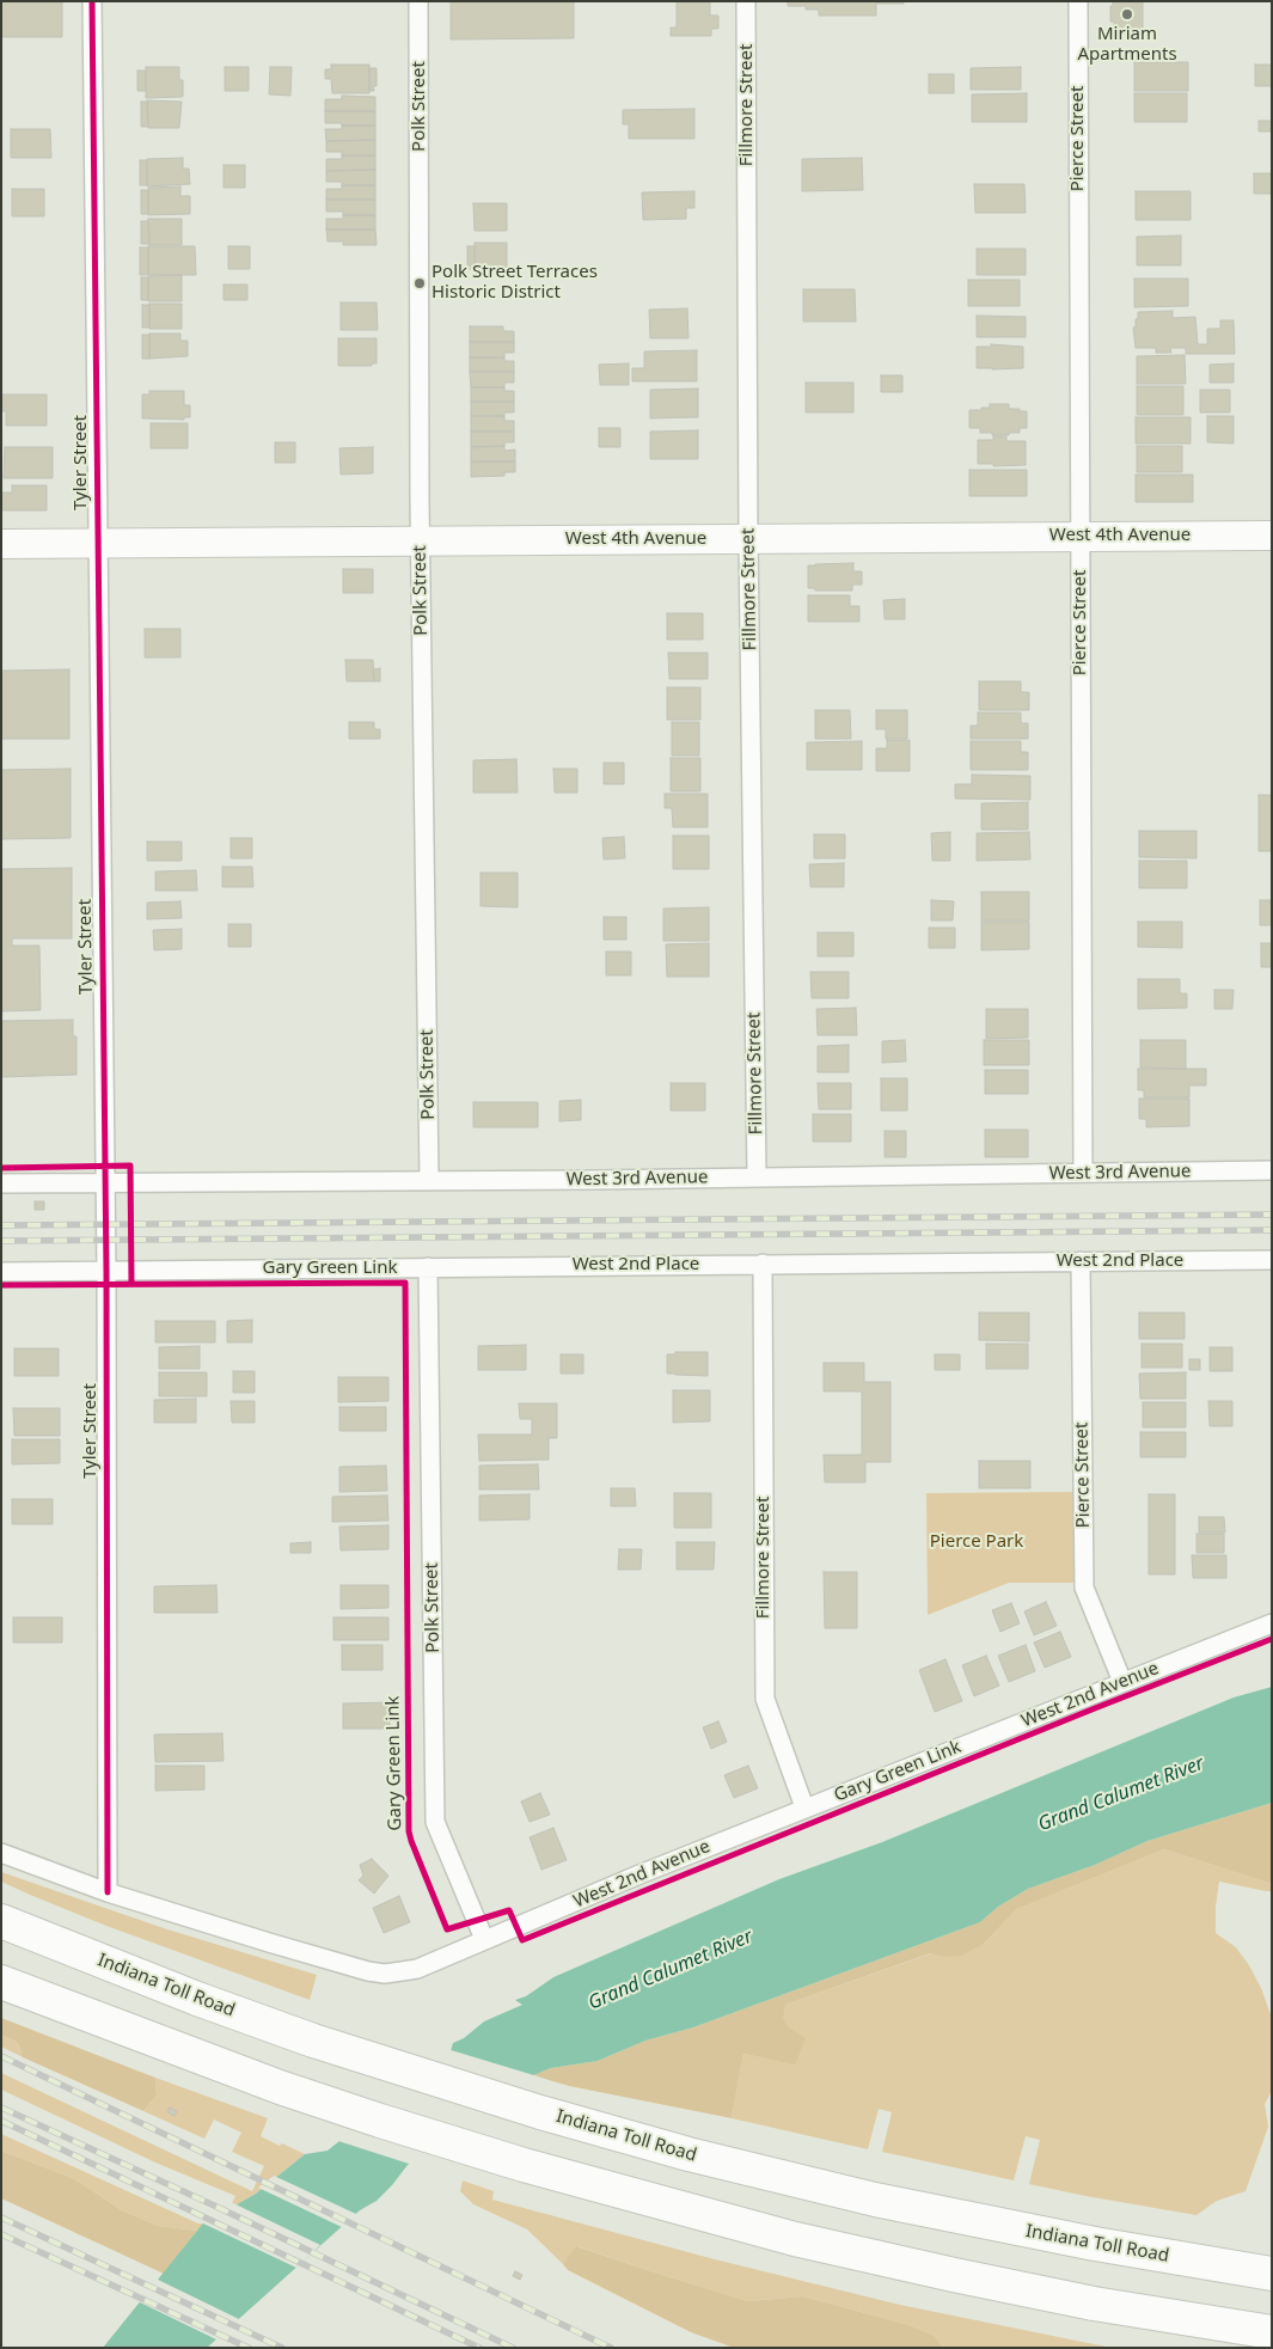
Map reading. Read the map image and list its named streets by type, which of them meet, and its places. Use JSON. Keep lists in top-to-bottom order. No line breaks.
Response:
{"streets":{"highway":["Indiana Toll Road"],"main road":["West 4th Avenue"],"street":["Fillmore Street","Polk Street","Pierce Street","Tyler Street","West 3rd Avenue","West 2nd Place","West 2nd Avenue"],"cycle path":["Gary Green Link"]},"crossings":[["Fillmore Street","West 4th Avenue"],["Fillmore Street","West 3rd Avenue"],["Fillmore Street","West 2nd Place"],["Fillmore Street","West 2nd Avenue"],["Polk Street","West 4th Avenue"],["Polk Street","West 3rd Avenue"],["Polk Street","West 2nd Place"],["Polk Street","West 2nd Avenue"],["Pierce Street","West 4th Avenue"],["Pierce Street","West 3rd Avenue"],["Pierce Street","West 2nd Place"],["Pierce Street","West 2nd Avenue"],["Tyler Street","West 4th Avenue"],["Tyler Street","West 3rd Avenue"],["Tyler Street","West 2nd Place"],["Tyler Street","West 2nd Avenue"]],"water":["Grand Calumet River"],"parks":["Pierce Park"],"places":["Miriam Apartments","Polk Street Terraces Historic District"]}
